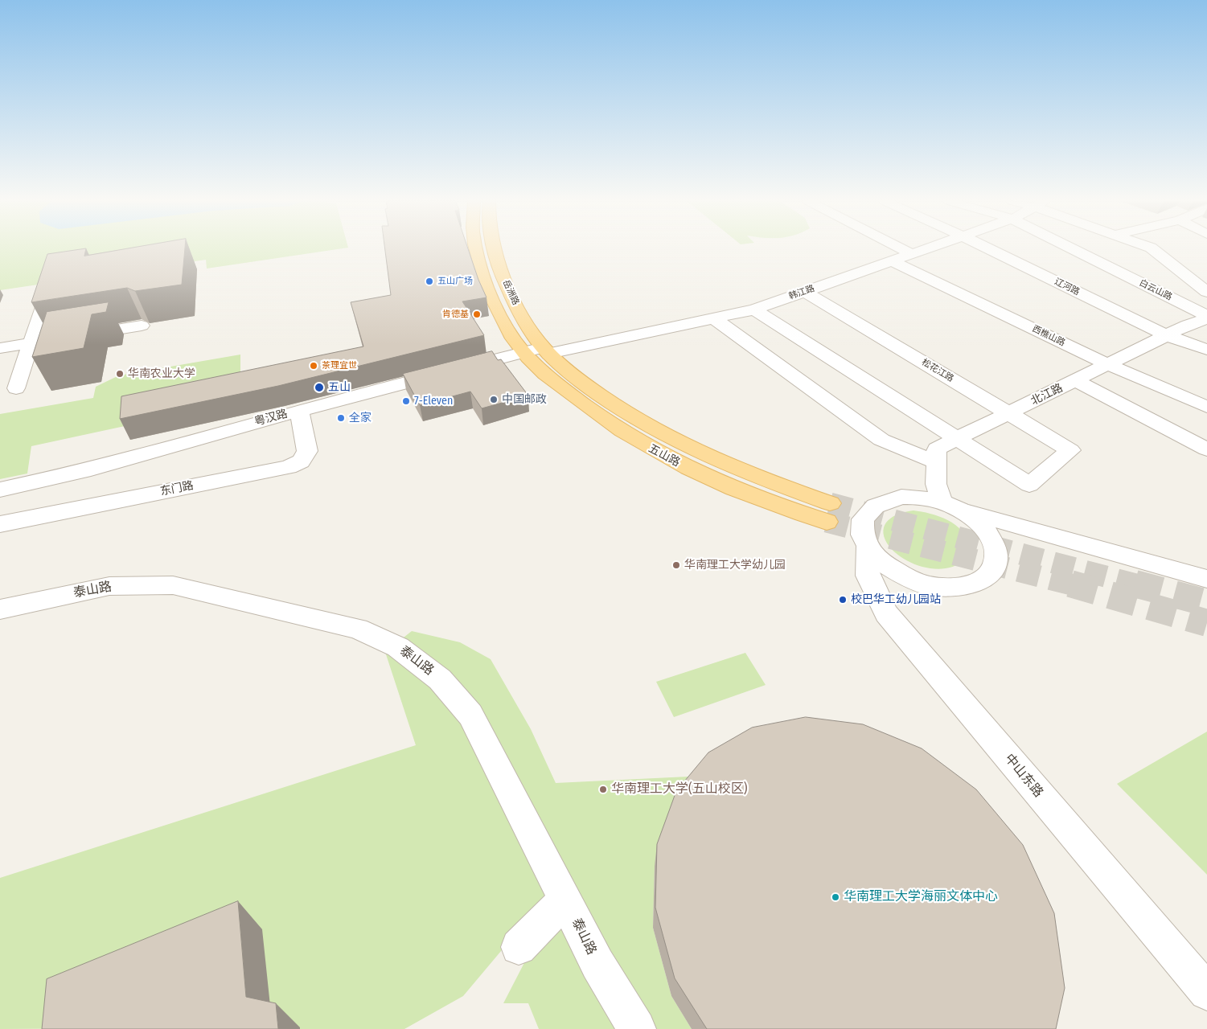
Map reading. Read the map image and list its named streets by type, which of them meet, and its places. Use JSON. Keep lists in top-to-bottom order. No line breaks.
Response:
{"streets":{"main road":["岳洲路","五山路"],"street":["辽河路","白云山路","韩江路","西樵山路","松花江路","北江路","粤汉路","东门路","泰山路","中山东路"]},"crossings":[["辽河路","北江路"],["岳洲路","韩江路"],["岳洲路","粤汉路"],["岳洲路","五山路"],["韩江路","西樵山路"],["韩江路","松花江路"],["韩江路","粤汉路"],["韩江路","五山路"],["西樵山路","北江路"],["松花江路","北江路"],["北江路","中山东路"],["粤汉路","五山路"],["粤汉路","东门路"]],"places":["五山广场","肯德基","茶理宜世","华南农业大学","五山","中国邮政","7-Eleven","全家","华南理工大学幼儿园","校巴华工幼儿园站","华南理工大学(五山校区)","华南理工大学海丽文体中心"]}
